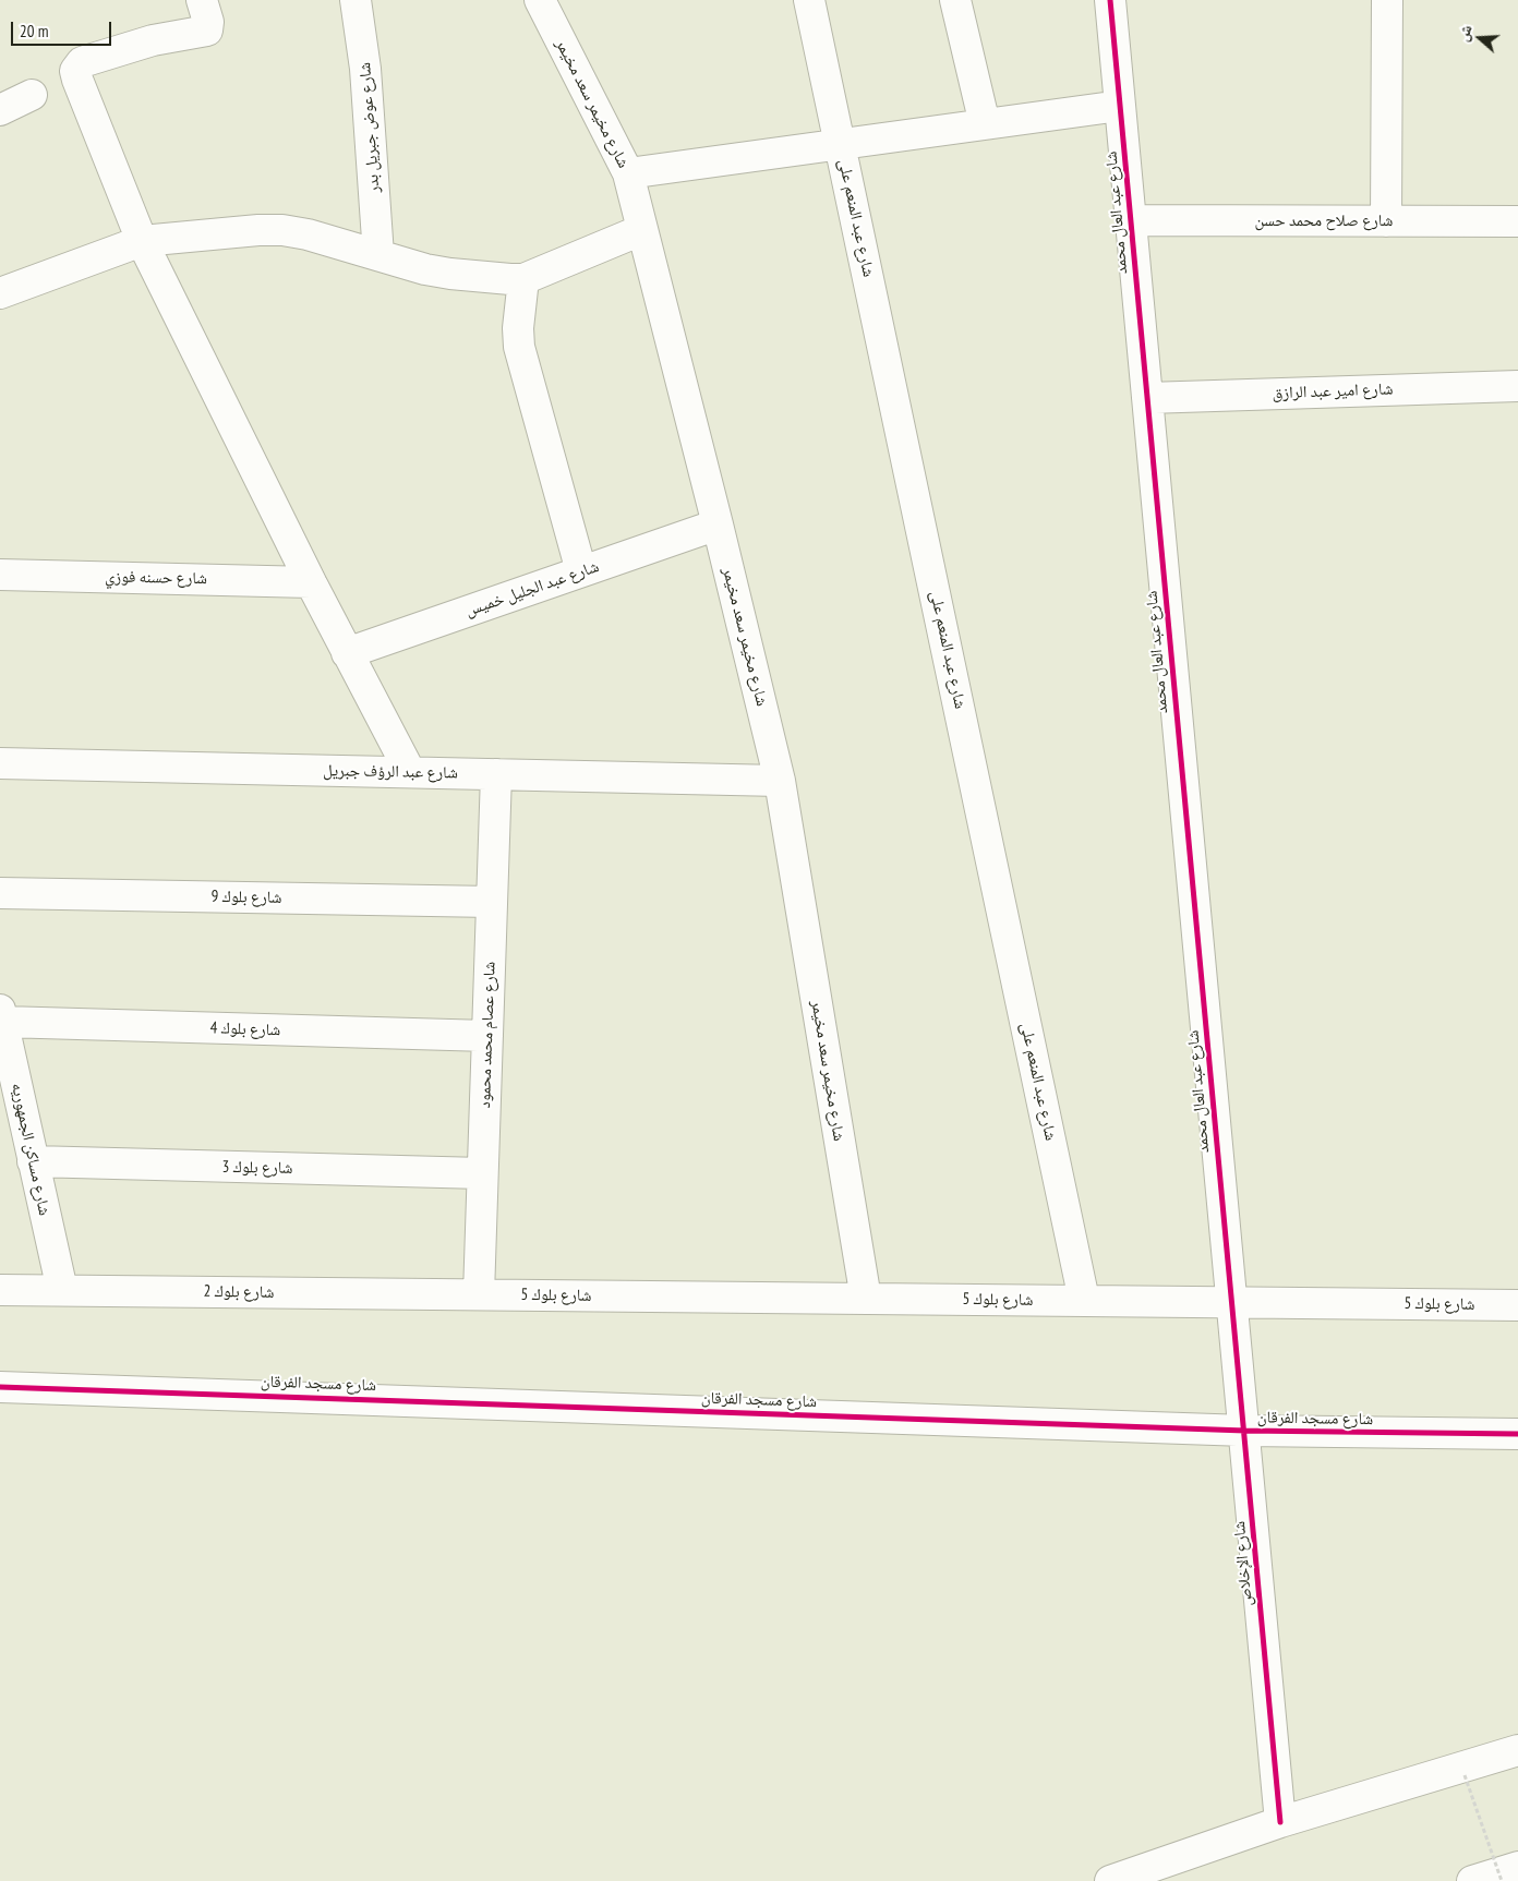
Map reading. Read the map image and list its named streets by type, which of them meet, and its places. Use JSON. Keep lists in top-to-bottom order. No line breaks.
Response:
{"streets":{"main road":["شارع مخيمر سعد مخيمر","شارع عوض جبريل بدر","شارع عبد العال محمد","شارع عبد المنعم على","شارع صلاح محمد حسن","شارع امير عبد الرازق","شارع حسنه فوزي","شارع عبد الجليل خميس","شارع عبد الرؤف جبريل","شارع بلوك 9","شارع بلوك 4","شارع عصام محمد محمود","شارع مساكن الجمهوريه","شارع بلوك 3","شارع بلوك 2","شارع بلوك 5","شارع مسجد الفرقان","شارع الإخلاص"]},"crossings":[["شارع مخيمر سعد مخيمر","شارع عبد الجليل خميس"],["شارع مخيمر سعد مخيمر","شارع عبد الرؤف جبريل"],["شارع مخيمر سعد مخيمر","شارع بلوك 5"],["شارع عبد العال محمد","شارع صلاح محمد حسن"],["شارع عبد العال محمد","شارع امير عبد الرازق"],["شارع عبد العال محمد","شارع بلوك 5"],["شارع عبد العال محمد","شارع الإخلاص"],["شارع عبد المنعم على","شارع بلوك 5"],["شارع عبد الرؤف جبريل","شارع عصام محمد محمود"],["شارع بلوك 9","شارع عصام محمد محمود"],["شارع بلوك 4","شارع عصام محمد محمود"],["شارع بلوك 4","شارع مساكن الجمهوريه"],["شارع عصام محمد محمود","شارع بلوك 3"],["شارع عصام محمد محمود","شارع بلوك 2"],["شارع عصام محمد محمود","شارع بلوك 5"],["شارع مساكن الجمهوريه","شارع بلوك 3"],["شارع مساكن الجمهوريه","شارع بلوك 2"],["شارع بلوك 2","شارع بلوك 5"],["شارع بلوك 5","شارع الإخلاص"],["شارع مسجد الفرقان","شارع الإخلاص"]],"scale_bar":"20 m","north":"left"}
